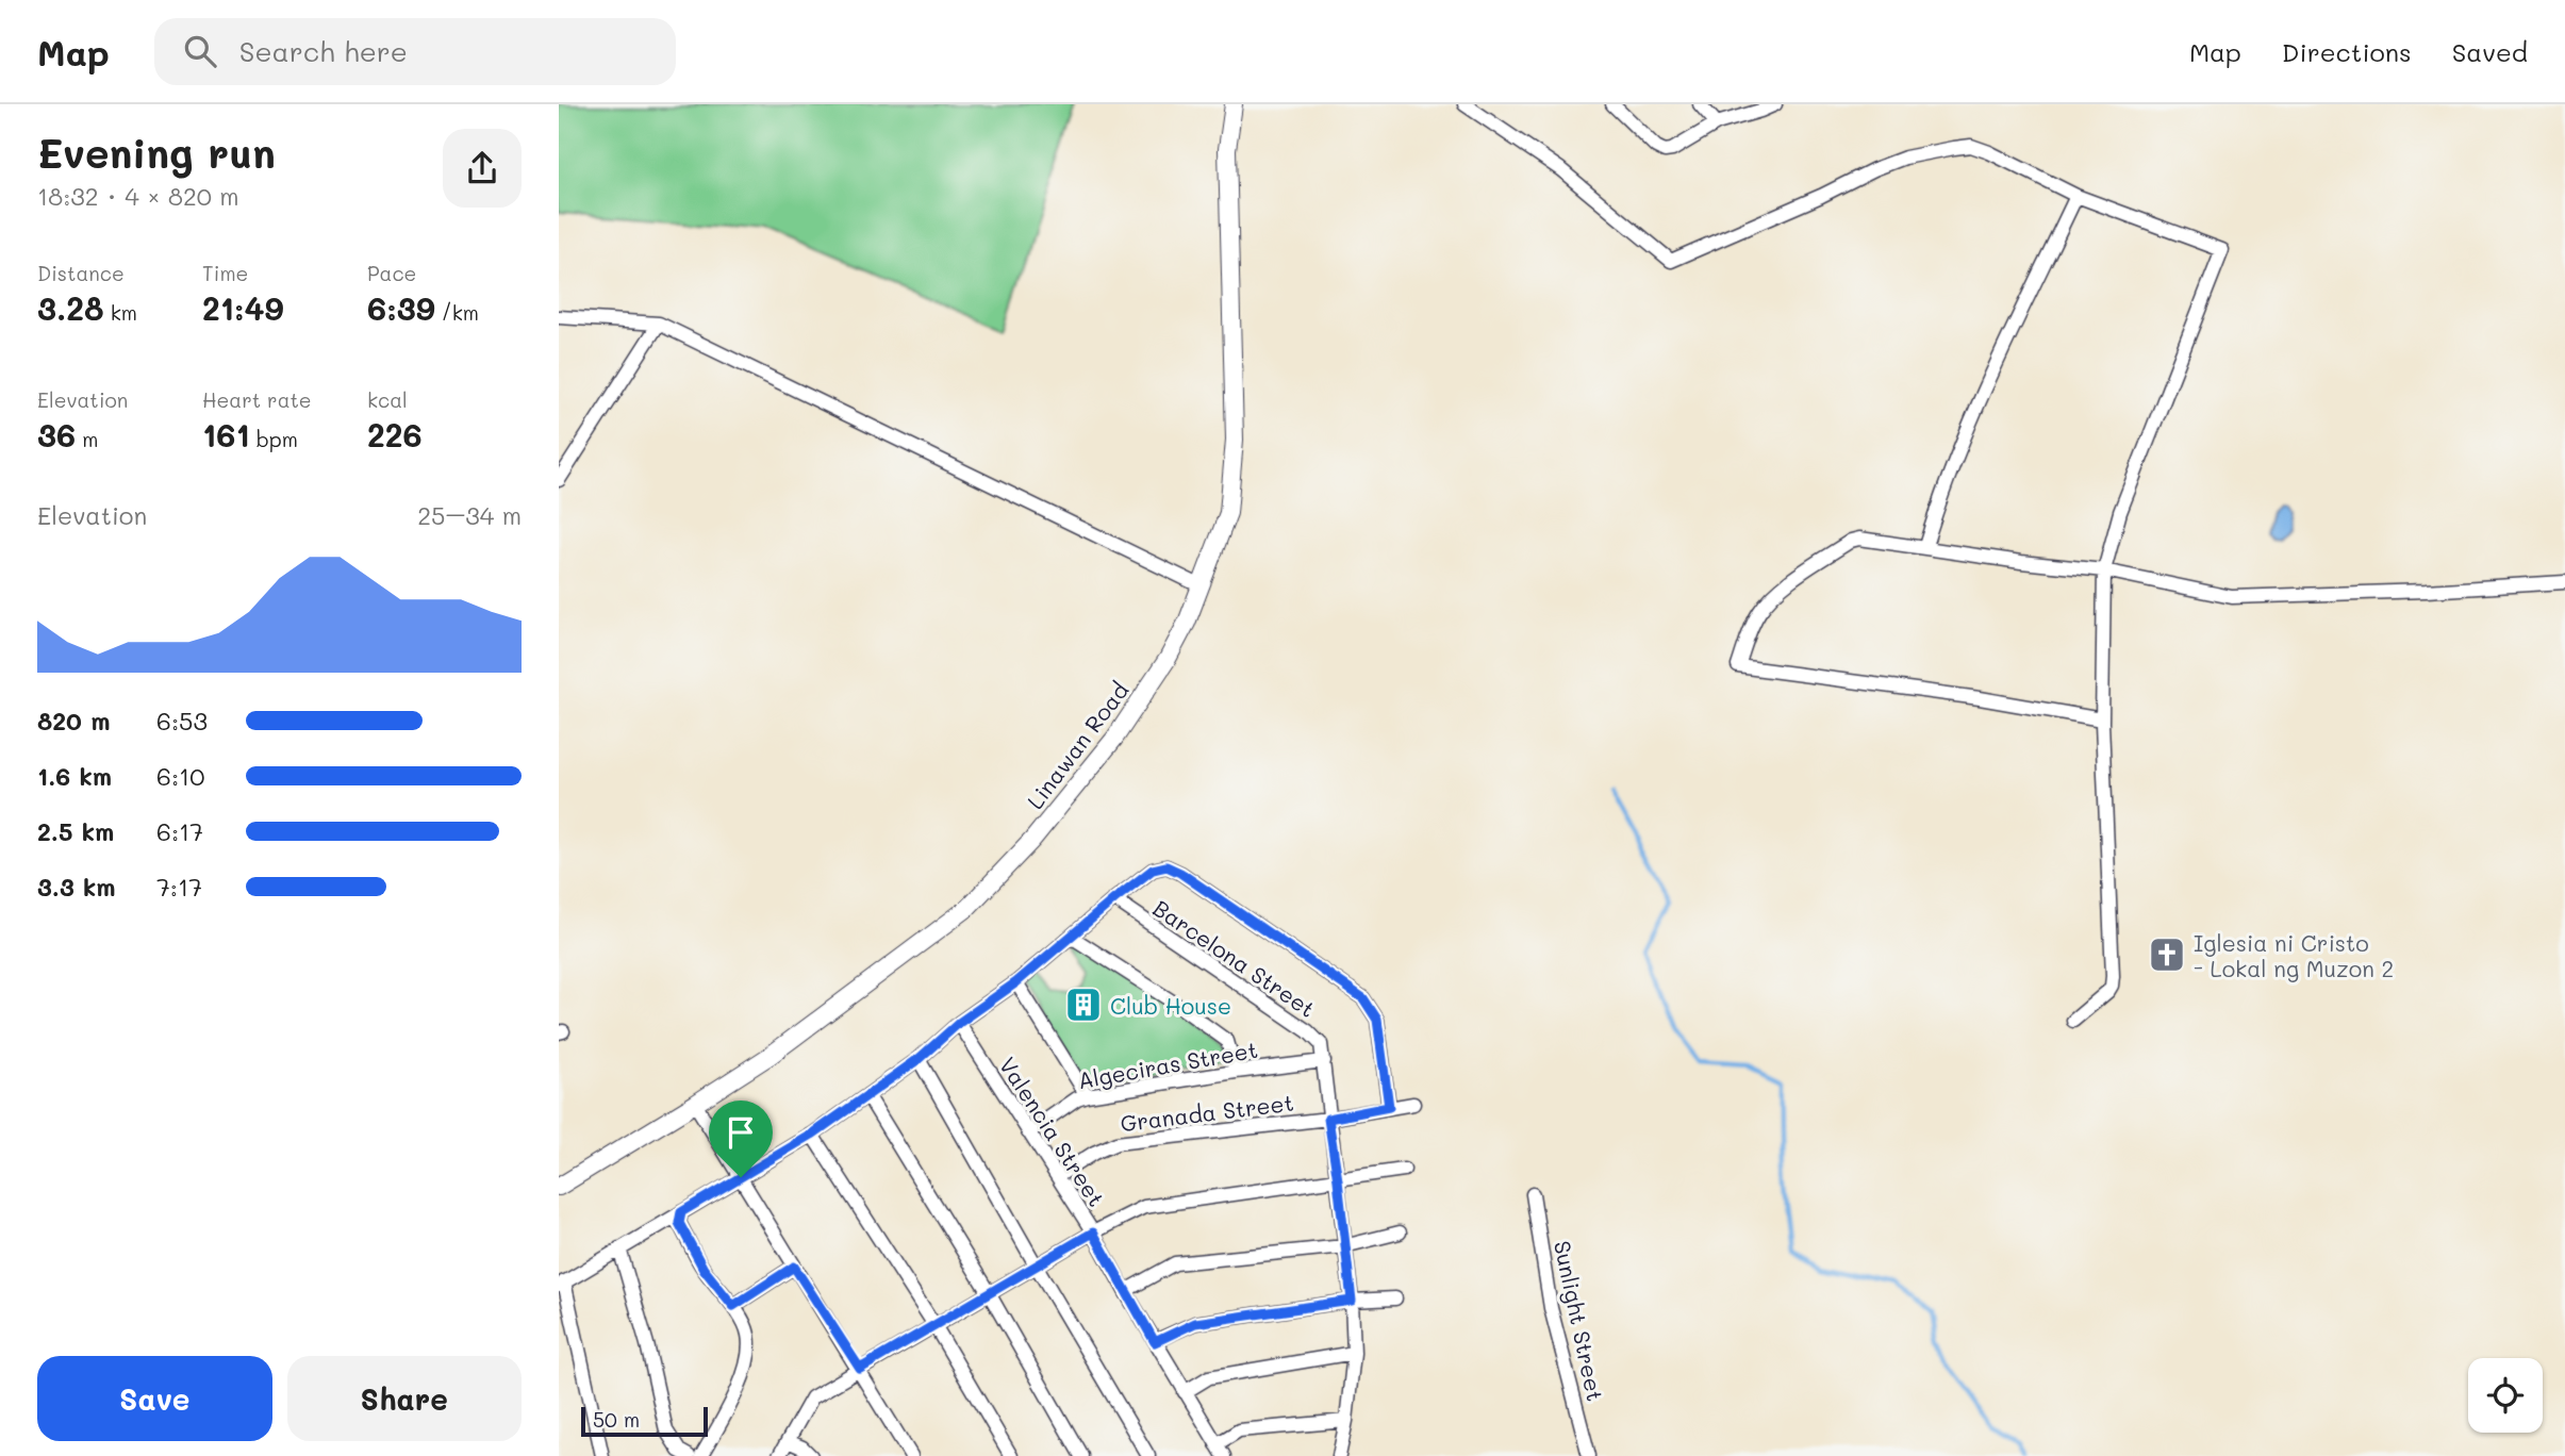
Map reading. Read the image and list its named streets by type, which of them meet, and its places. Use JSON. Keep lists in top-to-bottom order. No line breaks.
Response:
{"streets":{"street":["Linawan Road","Barcelona Street","Algeciras Street","Granada Street","Valencia Street","Sunlight Street"]},"crossings":[["Barcelona Street","Algeciras Street"],["Barcelona Street","Granada Street"],["Algeciras Street","Valencia Street"],["Granada Street","Valencia Street"]],"places":{"church":["Iglesia ni Cristo - Lokal ng Muzon 2"],"building":["Club House"]},"scale_bar":"50 m","page":{"header":"Map","search":"Search here","nav":["Map","Directions","Saved"],"heading":["Evening run","18:32 · 4 × 820 m"],"stats":[["Distance","3.28 km"],["Time","21:49"],["Pace","6:39 /km"],["Elevation","36 m"],["Heart rate","161 bpm"],["kcal","226"]],"chart":["Elevation","25–34 m"],"list":[{"name":"820 m","note":"6:53"},{"name":"1.6 km","note":"6:10"},{"name":"2.5 km","note":"6:17"},{"name":"3.3 km","note":"7:17"}],"buttons":["Save","Share"],"scale":"50 m"}}
